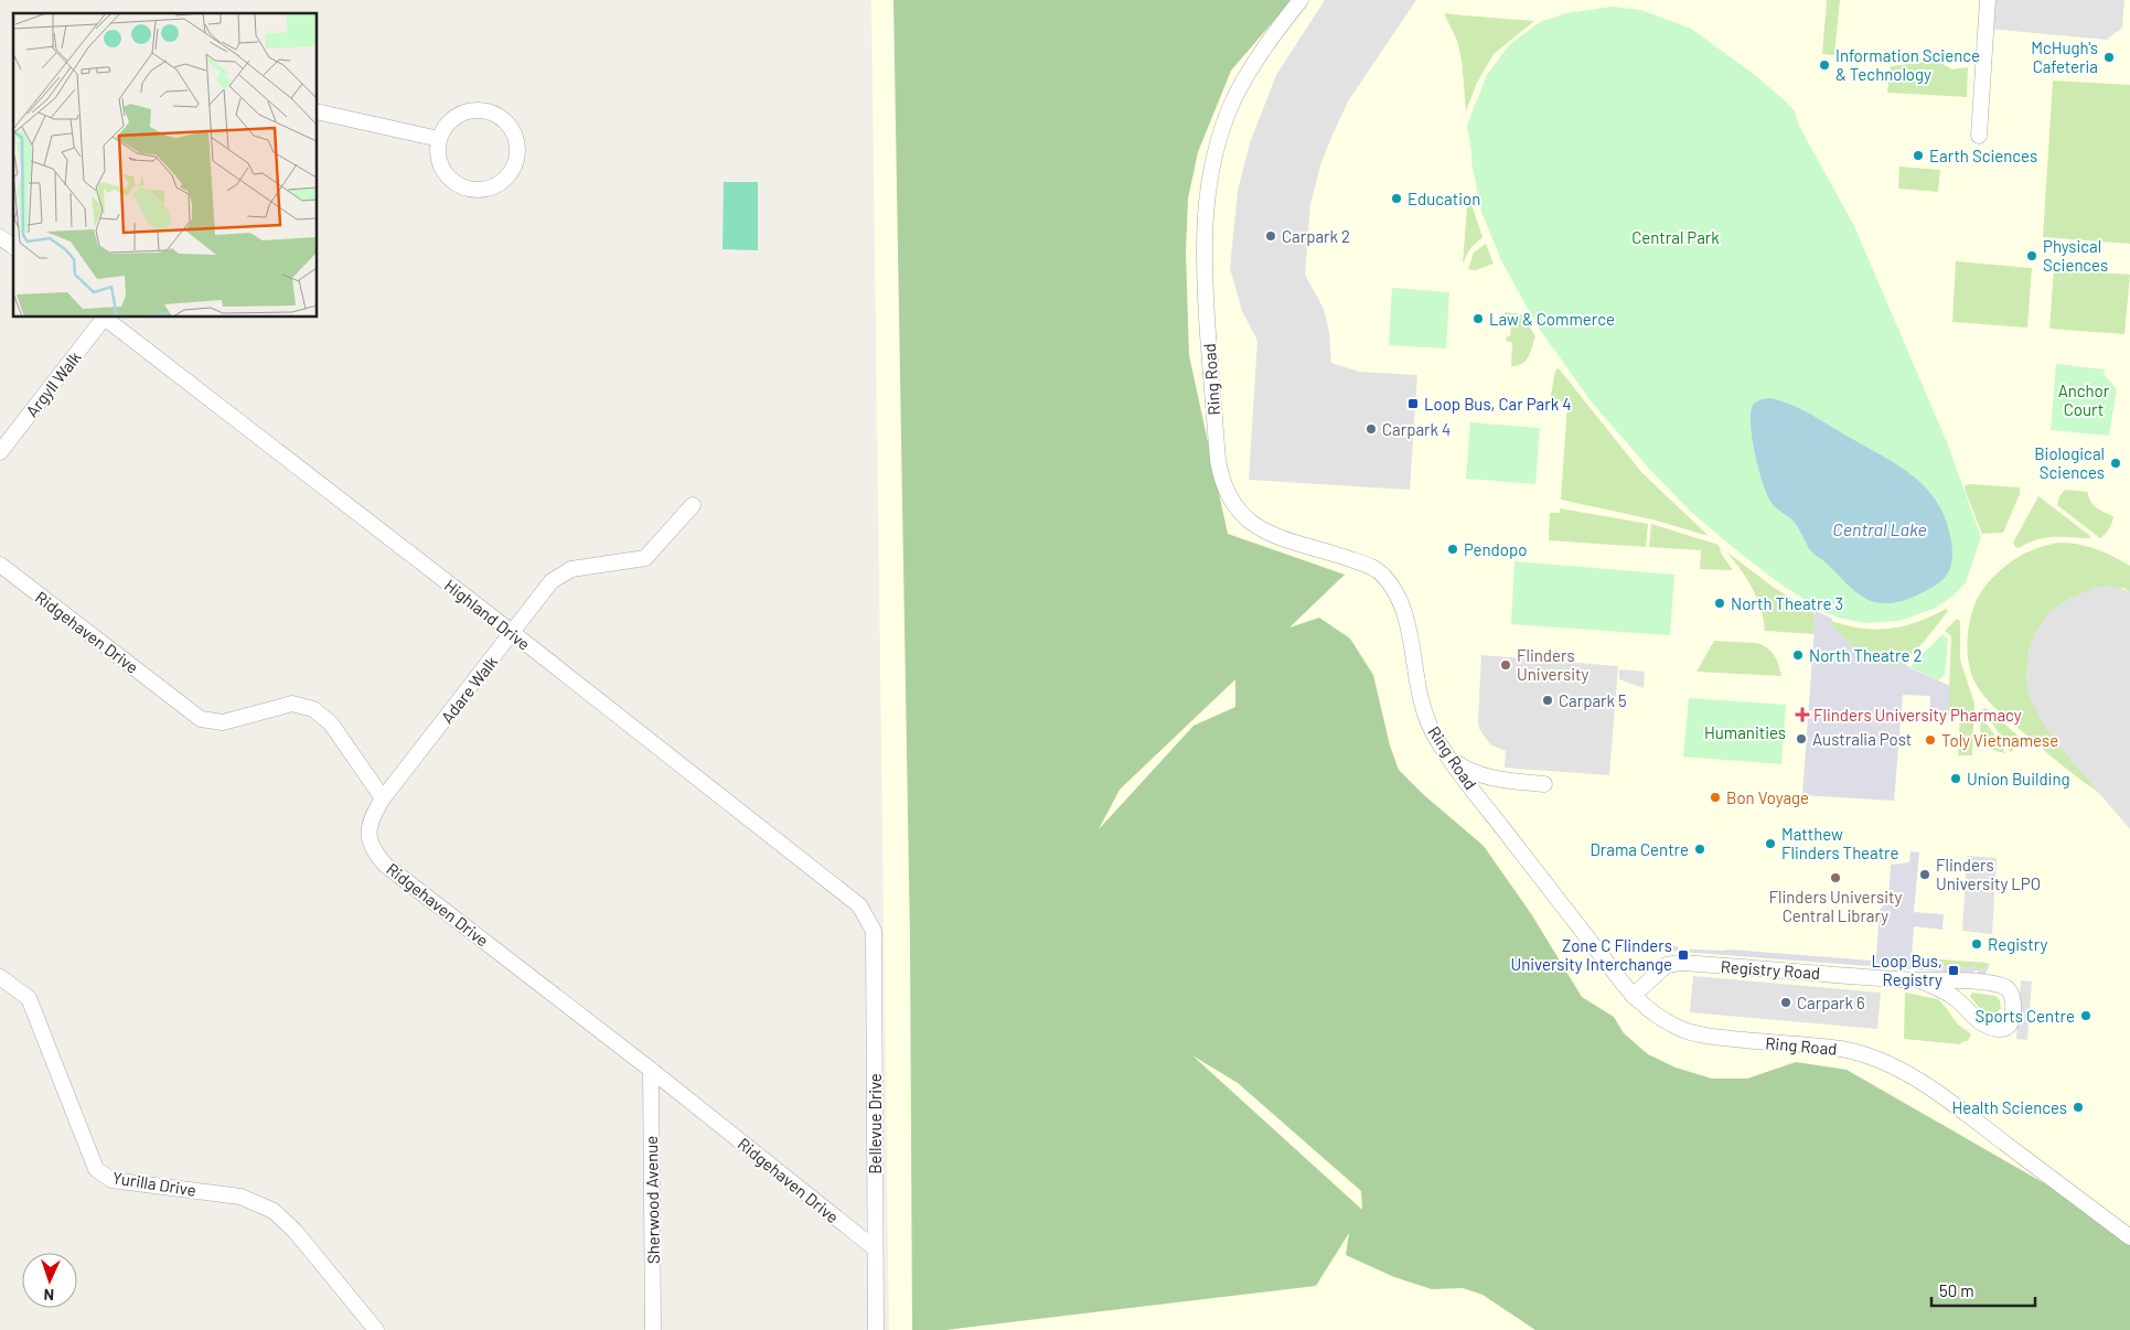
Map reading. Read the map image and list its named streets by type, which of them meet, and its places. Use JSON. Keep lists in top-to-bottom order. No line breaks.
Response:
{"streets":{"street":["Ring Road","Argyll Walk","Highland Drive","Ridgehaven Drive","Adare Walk","Registry Road","Bellevue Drive","Yurilla Drive","Sherwood Avenue"]},"crossings":[["Ring Road","Registry Road"],["Highland Drive","Adare Walk"],["Highland Drive","Bellevue Drive"],["Ridgehaven Drive","Adare Walk"],["Ridgehaven Drive","Bellevue Drive"],["Ridgehaven Drive","Sherwood Avenue"]],"water":["Central Lake"],"parks":["Central Park","Anchor Court","Humanities"],"places":{"other":["McHugh's Cafeteria","Information Science & Technology","Earth Sciences","Education","Carpark 2","Physical Sciences","Law & Commerce","Carpark 4","Biological Sciences","Pendopo","North Theatre 3","North Theatre 2","Flinders University","Carpark 5","Australia Post","Toly Vietnamese","Union Building","Bon Voyage","Matthew Flinders Theatre","Drama Centre","Flinders University LPO","Flinders University Central Library","Registry","Carpark 6","Sports Centre","Health Sciences"],"transit":["Loop Bus, Car Park 4","Zone C Flinders University Interchange","Loop Bus, Registry"],"health":["Flinders University Pharmacy"]},"scale_bar":"50 m","north":"bottom"}
